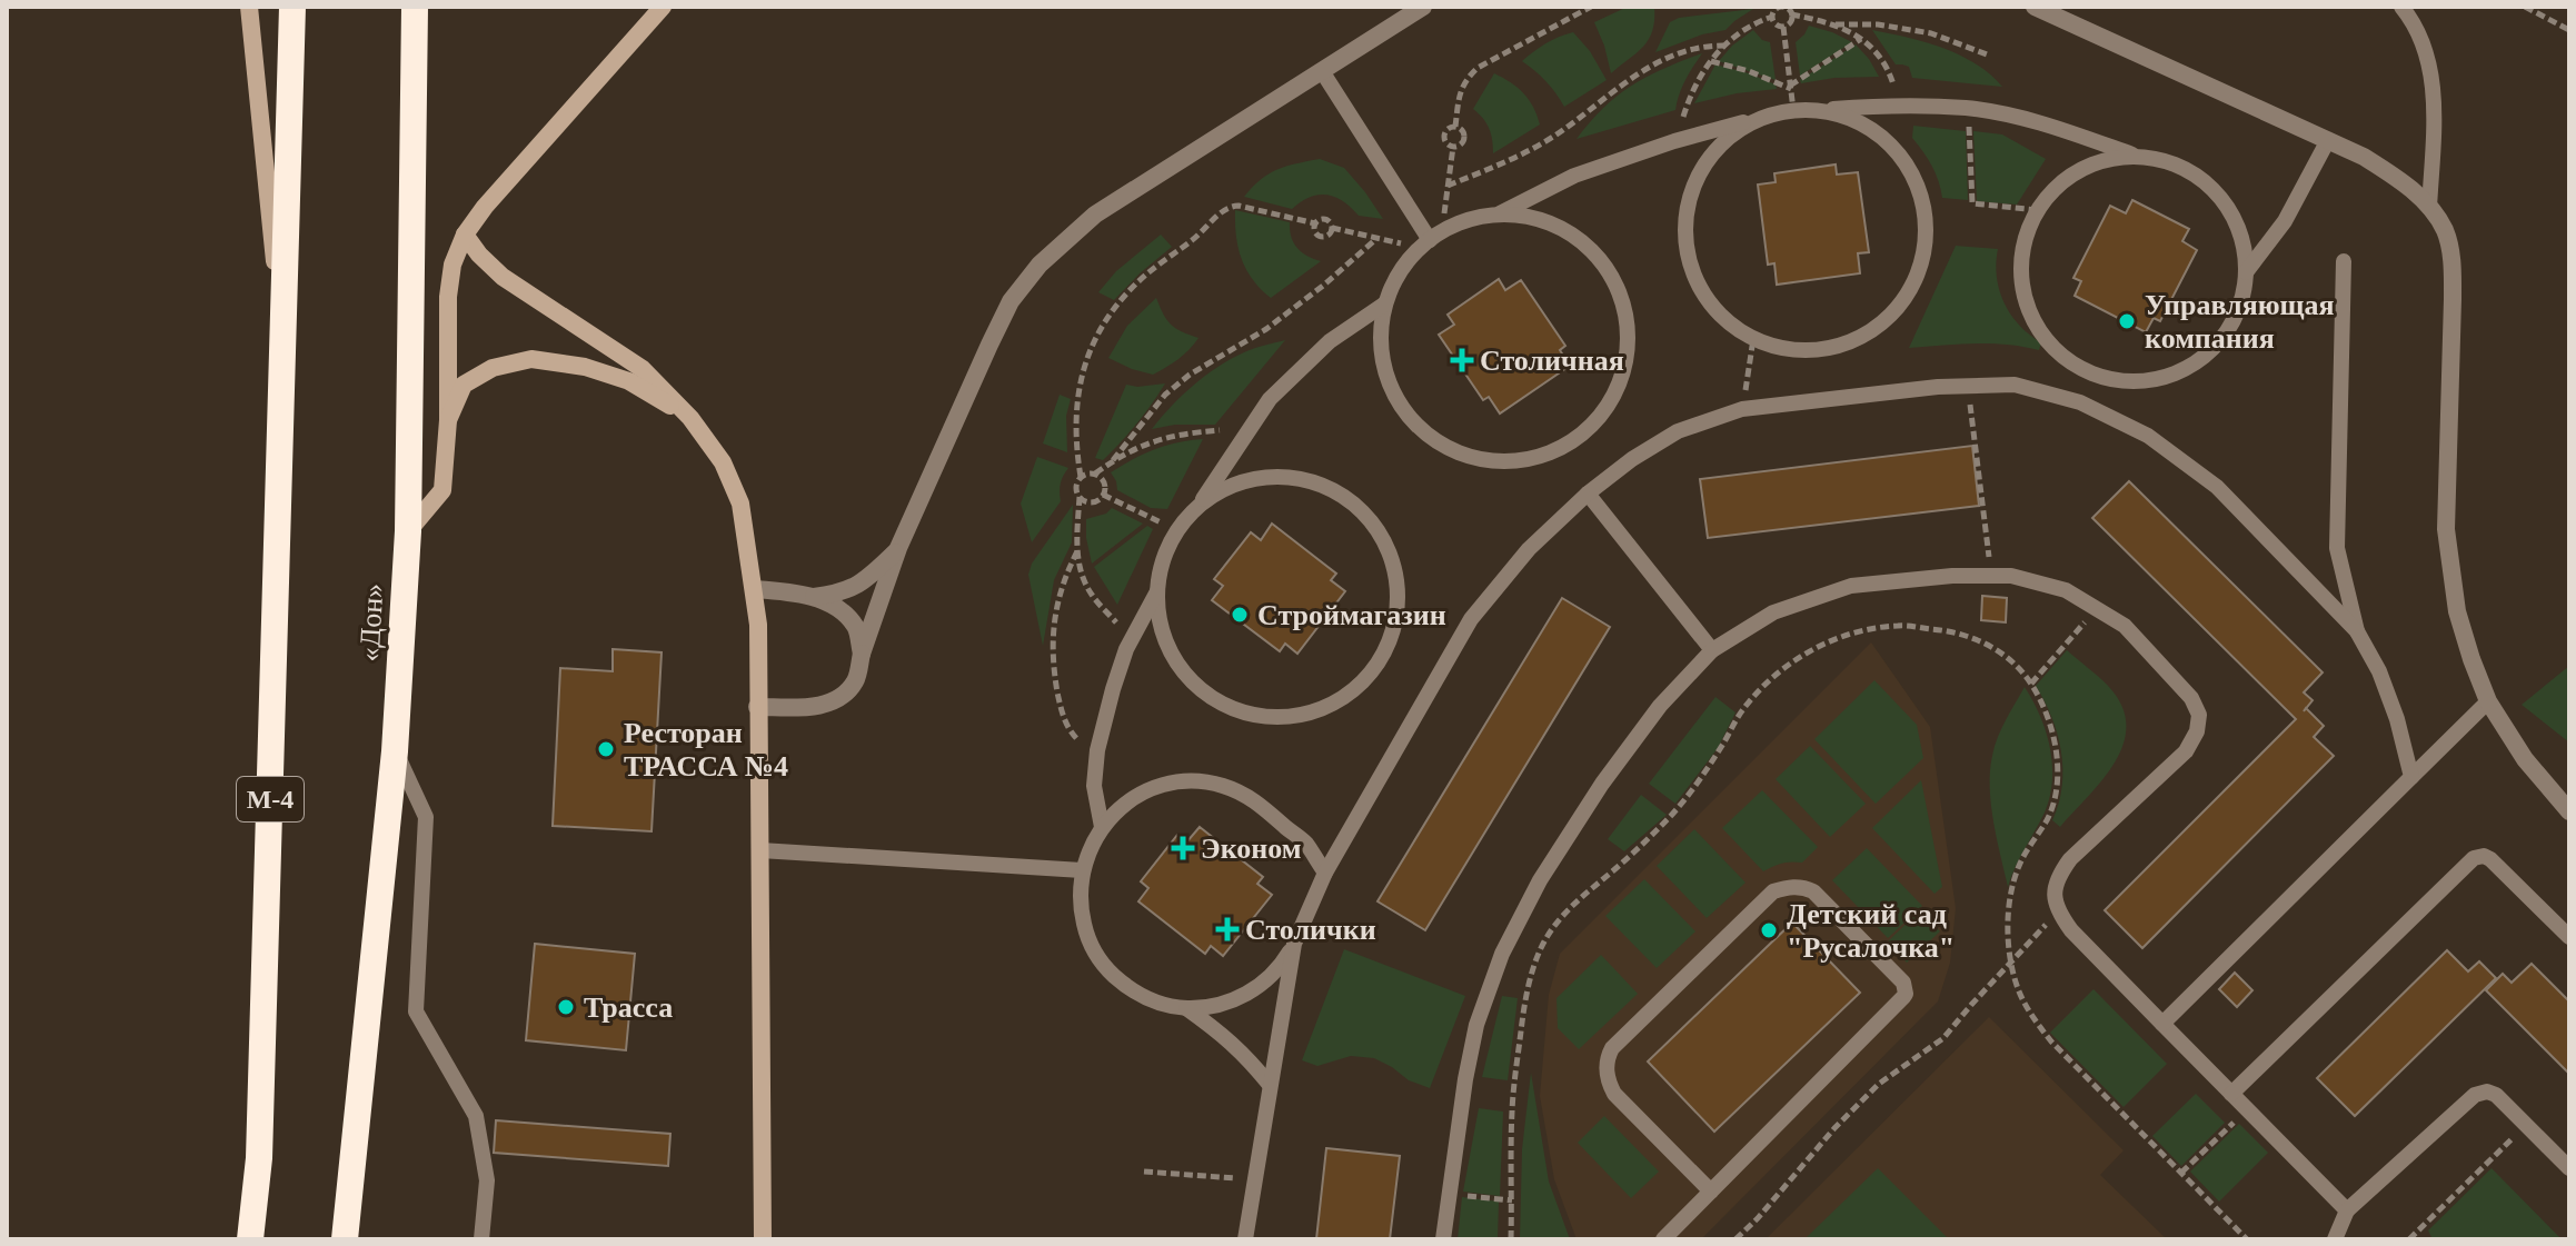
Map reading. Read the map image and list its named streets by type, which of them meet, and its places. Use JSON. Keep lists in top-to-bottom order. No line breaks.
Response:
{"streets":{"highway":["«Дон»","М-4"]},"places":{"other":["Управляющая компания","Строймагазин","Ресторан ТРАССА №4","Детский сад \"Русалочка\"","Трасса"],"health":["Столичная","Эконом","Столички"]}}
